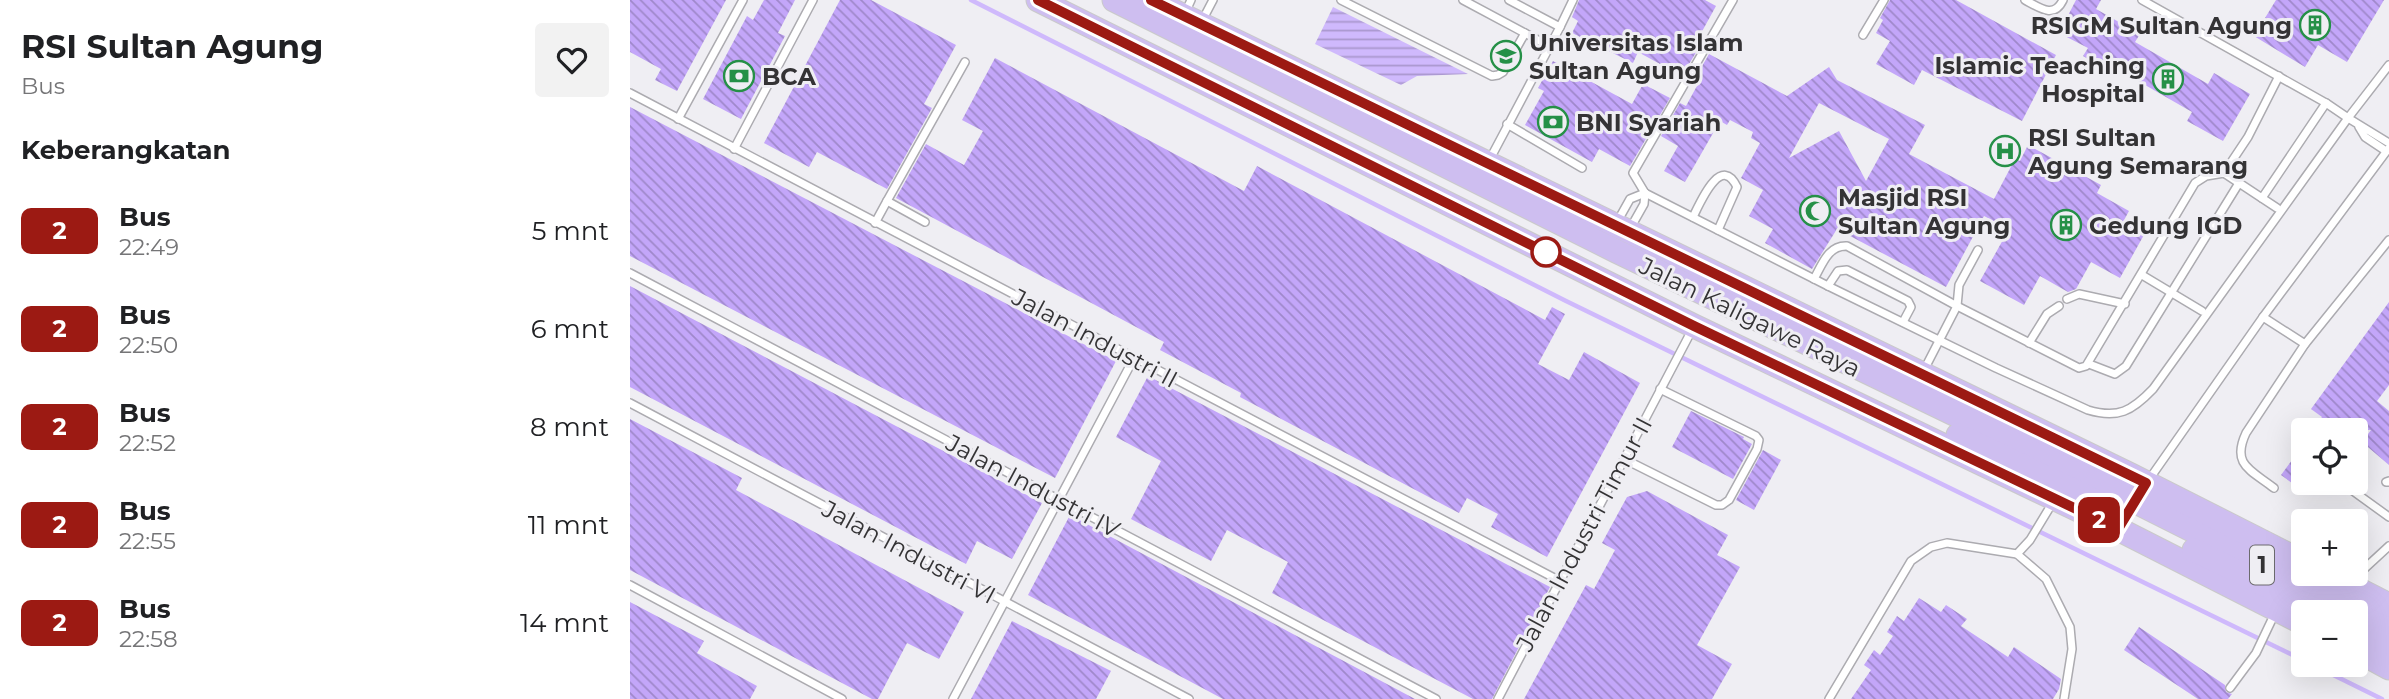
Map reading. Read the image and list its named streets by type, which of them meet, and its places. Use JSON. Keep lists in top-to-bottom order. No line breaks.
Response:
{"streets":{"highway":["Jalan Kaligawe Raya","1"],"lane":["Jalan Industri II","Jalan Industri IV","Jalan Industri Timur II","Jalan Industri VI"]},"crossings":[["Jalan Industri II","Jalan Industri Timur II"]],"places":{"building":["RSIGM Sultan Agung","Islamic Teaching Hospital","Gedung IGD"],"school or university":["Universitas Islam Sultan Agung"],"bank":["BCA","BNI Syariah"],"hospital":["RSI Sultan Agung Semarang"],"mosque":["Masjid RSI Sultan Agung"]},"lines":["bus line 2"],"page":{"heading":[["RSI Sultan Agung","Bus"],"Keberangkatan"],"on_map":"2","list":[{"mark":"2","name":"Bus","note":"22:49","value":"5 mnt"},{"mark":"2","name":"Bus","note":"22:50","value":"6 mnt"},{"mark":"2","name":"Bus","note":"22:52","value":"8 mnt"},{"mark":"2","name":"Bus","note":"22:55","value":"11 mnt"},{"mark":"2","name":"Bus","note":"22:58","value":"14 mnt"}],"map_buttons":["+","−"]}}
